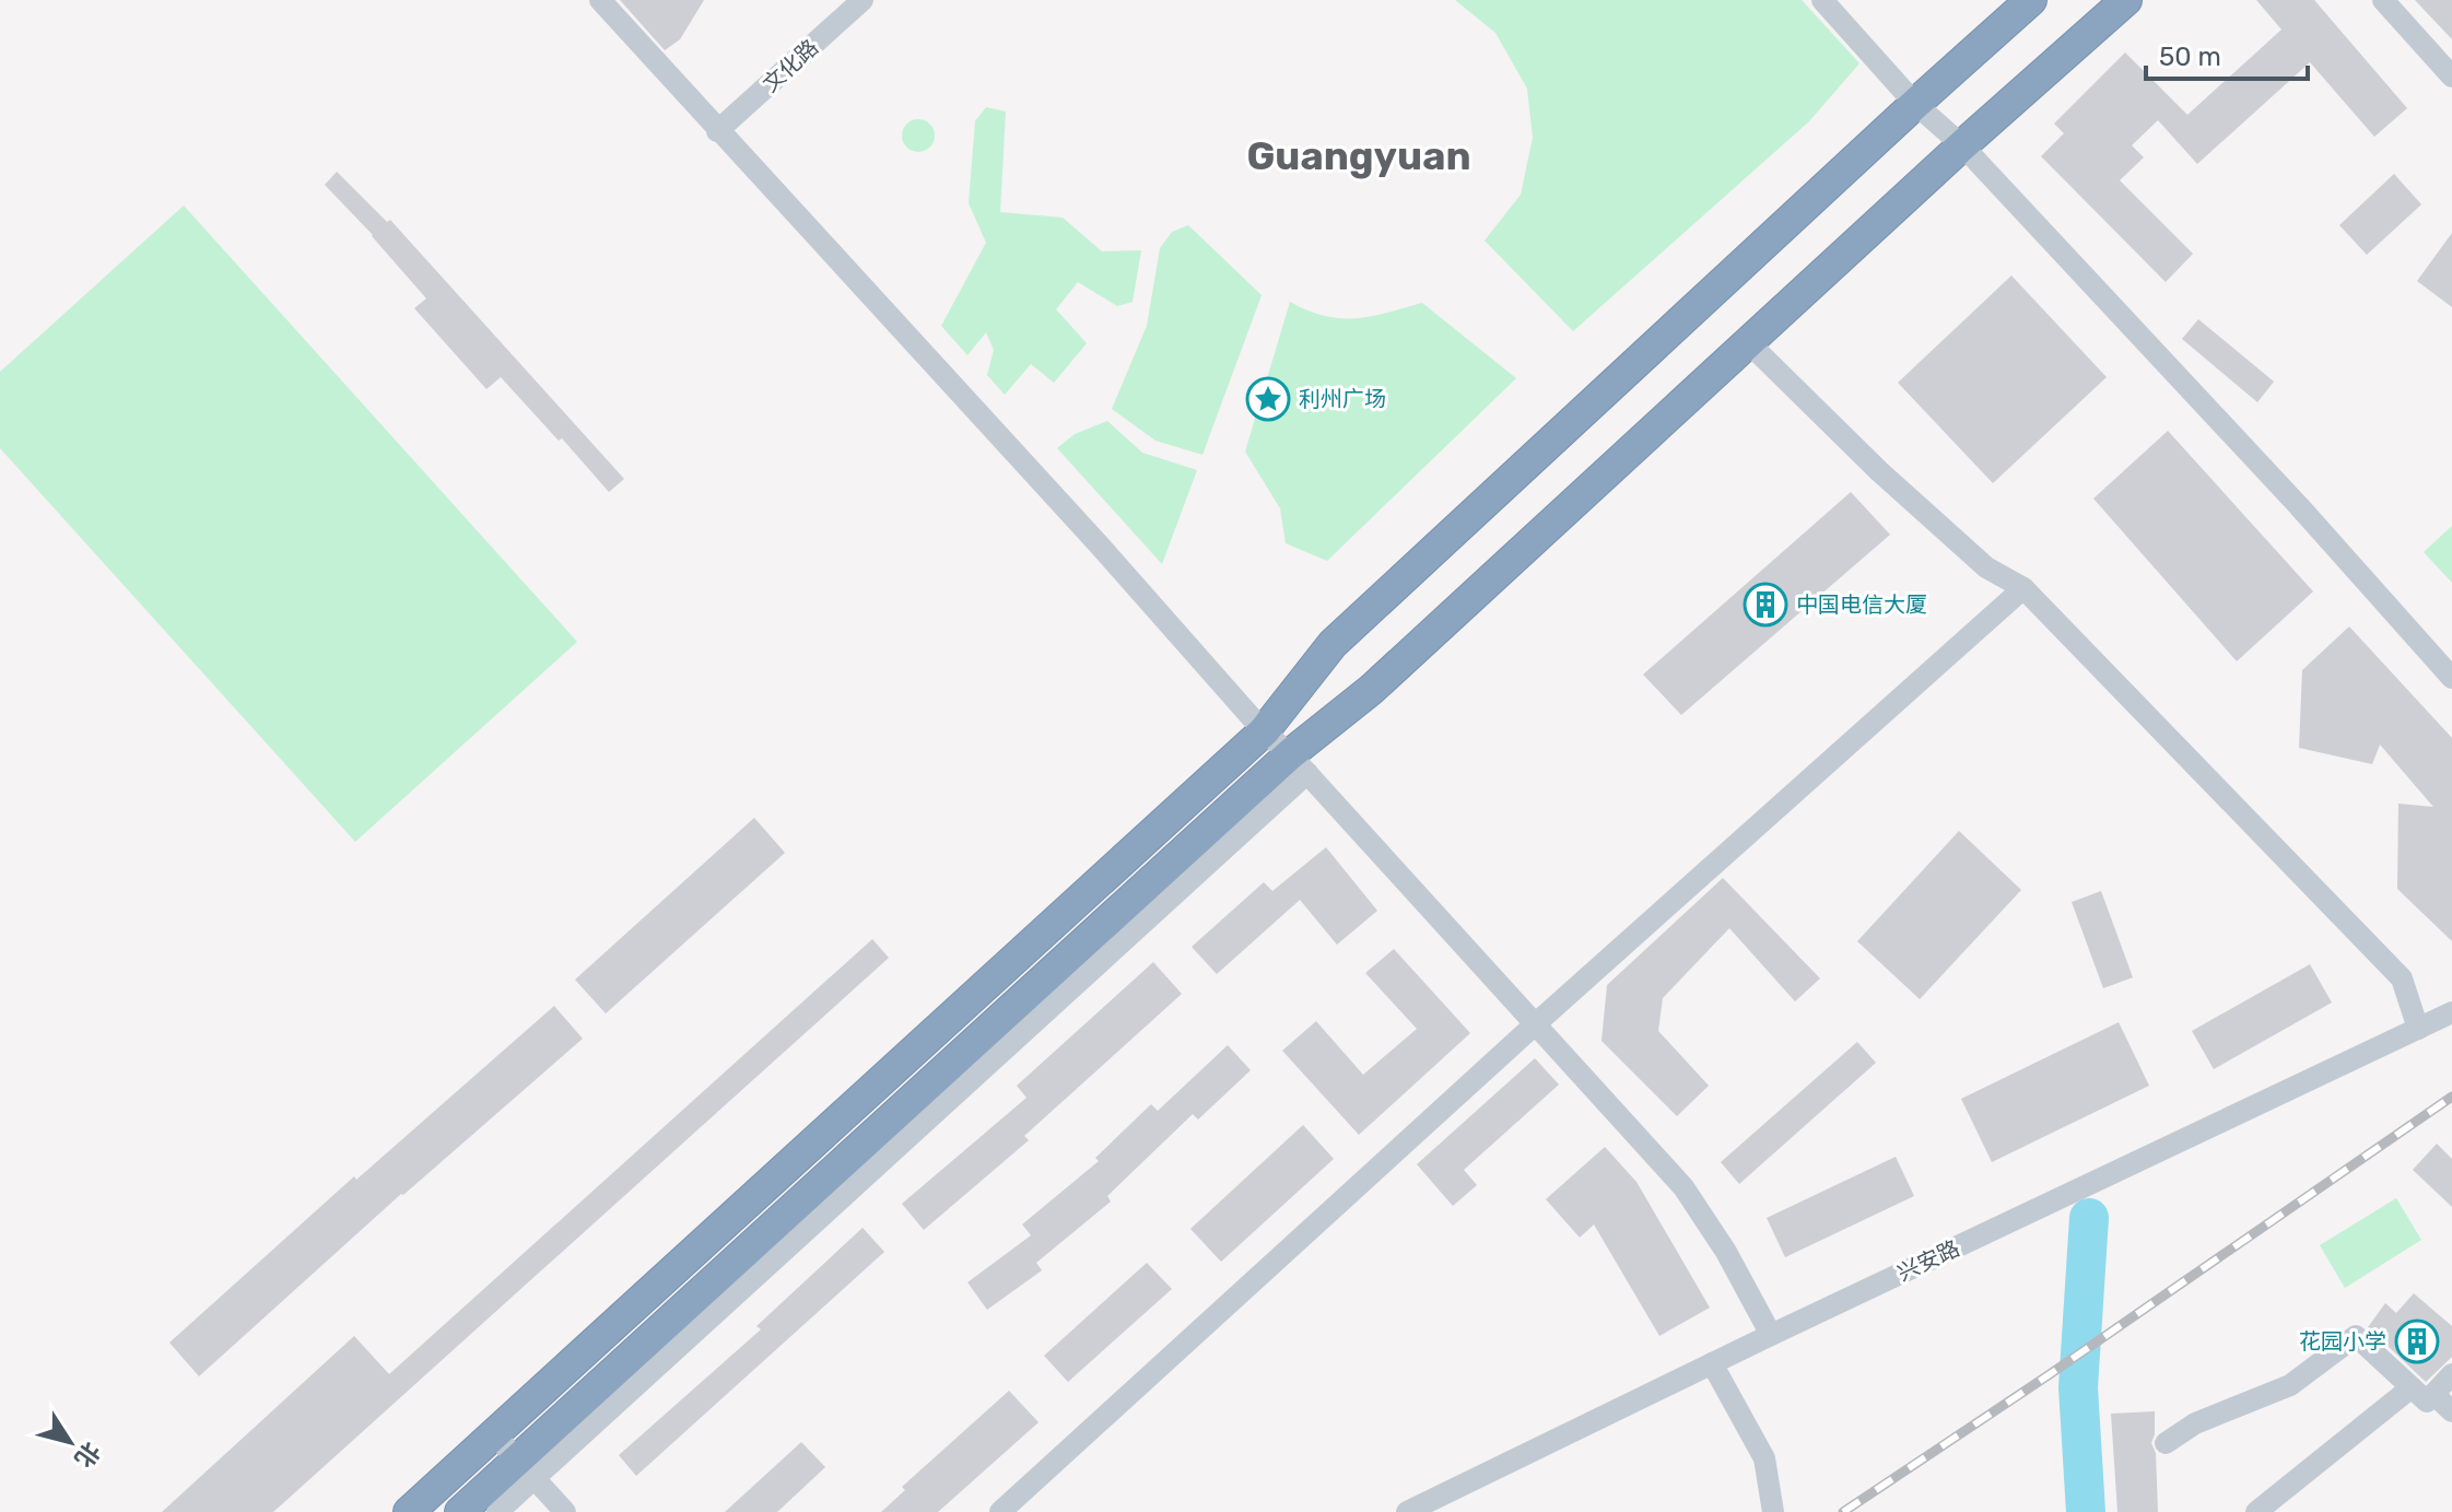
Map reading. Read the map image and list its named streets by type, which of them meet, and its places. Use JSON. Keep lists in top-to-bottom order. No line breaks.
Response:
{"streets":{"street":["文化路","兴安路"]},"districts":["Guangyuan"],"places":{"place":["利州广场"],"building":["中国电信大厦","花园小学"]},"scale_bar":"50 m","north":"bottom right"}
